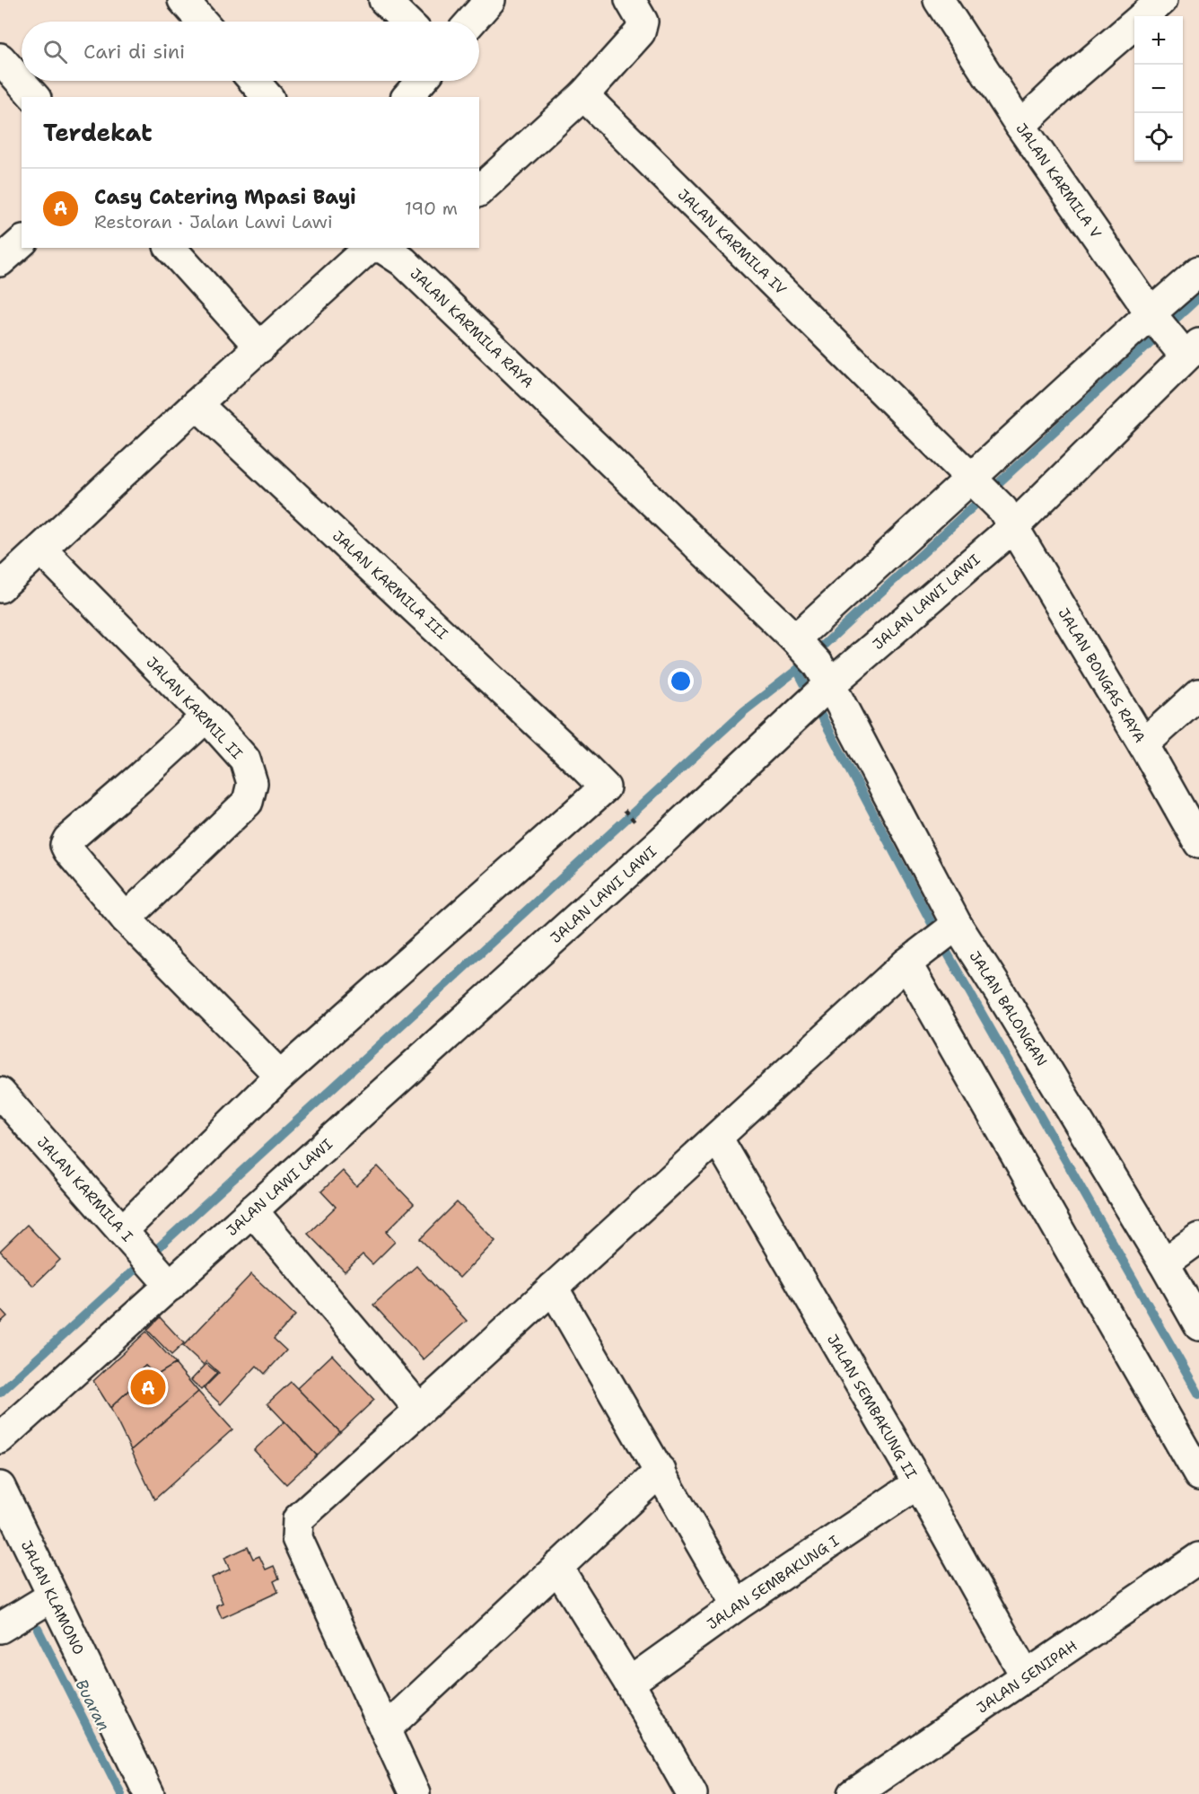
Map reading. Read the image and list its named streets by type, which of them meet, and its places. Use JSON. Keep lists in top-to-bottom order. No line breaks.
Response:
{"streets":{"street":["JALAN KARMILA V","JALAN KARMILA IV","JALAN KARMILA RAYA","JALAN KARMILA III","JALAN LAWI LAWI","JALAN BONGAS RAYA","JALAN KARMIL II","JALAN BALONGAN","JALAN KARMILA I","JALAN SEMBAKUNG II","JALAN SEMBAKUNG I","JALAN KLAMONO","JALAN SENIPAH"]},"crossings":[["JALAN KARMILA V","JALAN LAWI LAWI"],["JALAN KARMILA IV","JALAN LAWI LAWI"],["JALAN KARMILA IV","JALAN BONGAS RAYA"],["JALAN KARMILA RAYA","JALAN KARMILA III"],["JALAN KARMILA RAYA","JALAN LAWI LAWI"],["JALAN KARMILA RAYA","JALAN KARMIL II"],["JALAN KARMILA RAYA","JALAN BALONGAN"],["JALAN LAWI LAWI","JALAN BONGAS RAYA"],["JALAN LAWI LAWI","JALAN BALONGAN"],["JALAN LAWI LAWI","JALAN KARMILA I"],["JALAN SEMBAKUNG II","JALAN SEMBAKUNG I"],["JALAN SEMBAKUNG II","JALAN SENIPAH"]],"water":["Buaran"],"page":{"map_buttons":["+","−"],"search":"Cari di sini","heading":"Terdekat","list":[{"mark":"A","name":"Casy Catering Mpasi Bayi","note":"Restoran · Jalan Lawi Lawi","value":"190 m"}],"pins":"A"}}
